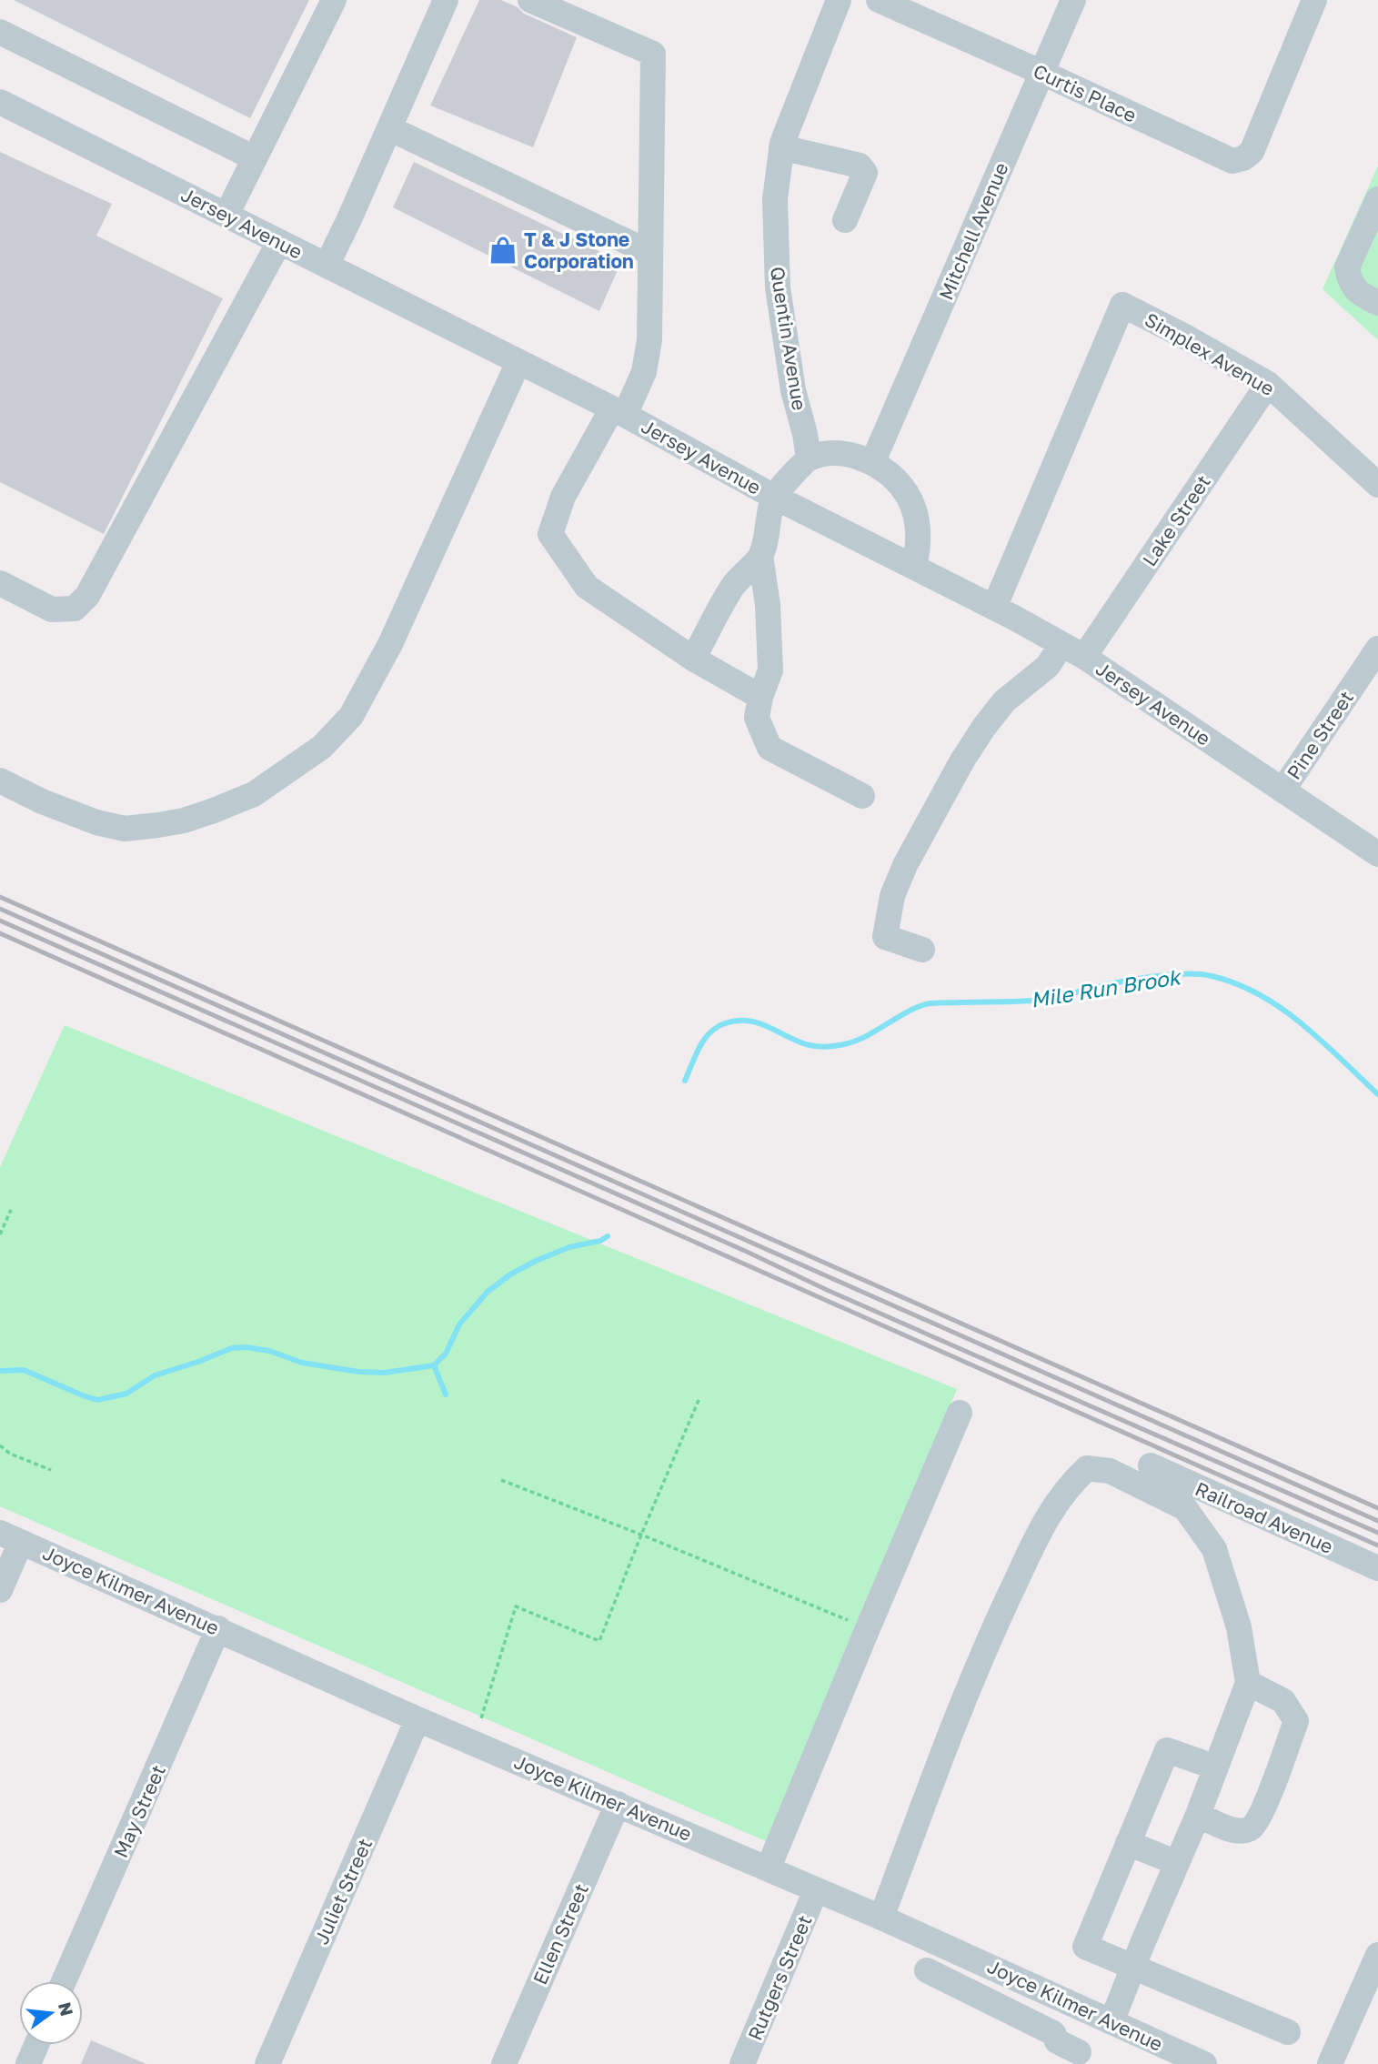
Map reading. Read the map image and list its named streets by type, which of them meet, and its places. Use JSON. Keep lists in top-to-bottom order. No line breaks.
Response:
{"streets":{"street":["Curtis Place","Jersey Avenue","Mitchell Avenue","Quentin Avenue","Simplex Avenue","Lake Street","Pine Street","Railroad Avenue","Joyce Kilmer Avenue","May Street","Juliet Street","Ellen Street","Rutgers Street"]},"crossings":[["Curtis Place","Mitchell Avenue"],["Jersey Avenue","Simplex Avenue"],["Jersey Avenue","Lake Street"],["Jersey Avenue","Pine Street"],["Simplex Avenue","Lake Street"],["Joyce Kilmer Avenue","May Street"],["Joyce Kilmer Avenue","Juliet Street"],["Joyce Kilmer Avenue","Ellen Street"],["Joyce Kilmer Avenue","Rutgers Street"]],"water":["Mile Run Brook"],"places":{"shop":["T & J Stone Corporation"]},"north":"right"}
